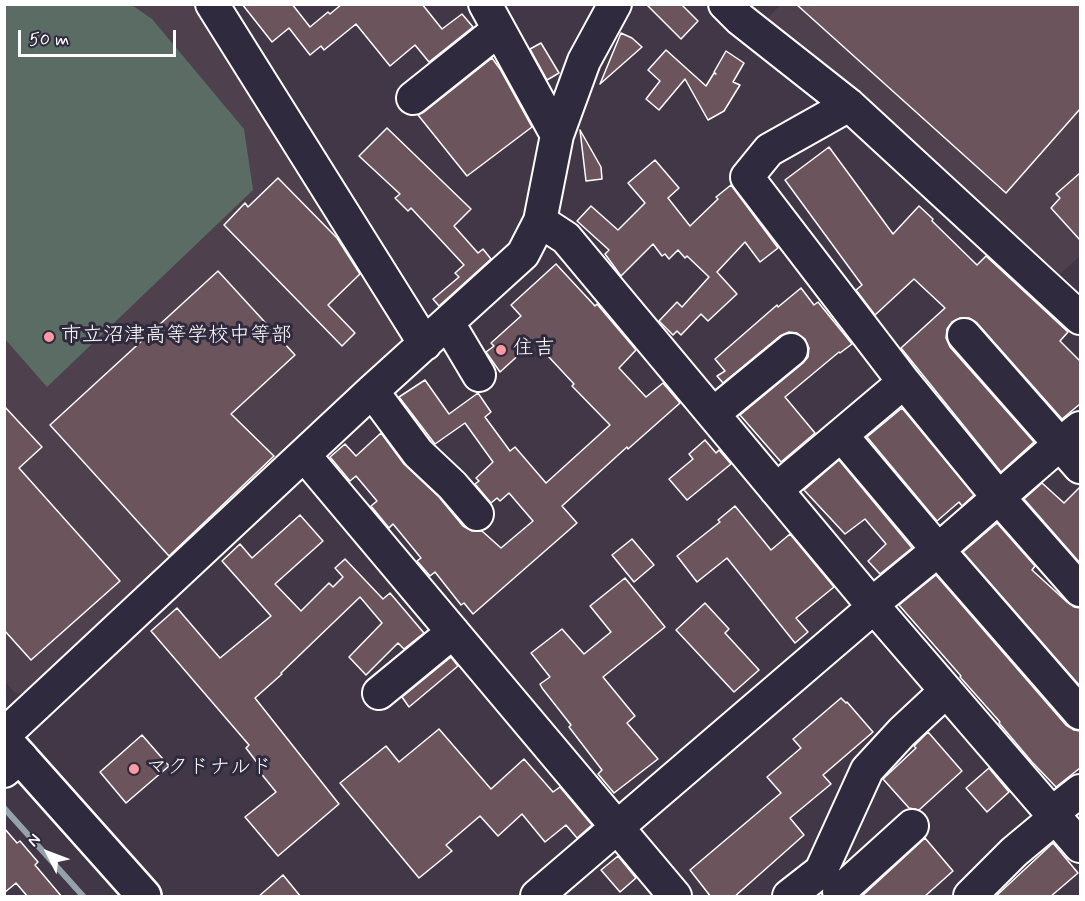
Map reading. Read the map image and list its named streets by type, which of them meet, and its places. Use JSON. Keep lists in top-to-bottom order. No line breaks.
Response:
{"places":["市立沼津高等学校中等部","住吉","マクドナルド"],"scale_bar":"50 m","north":"top left"}
